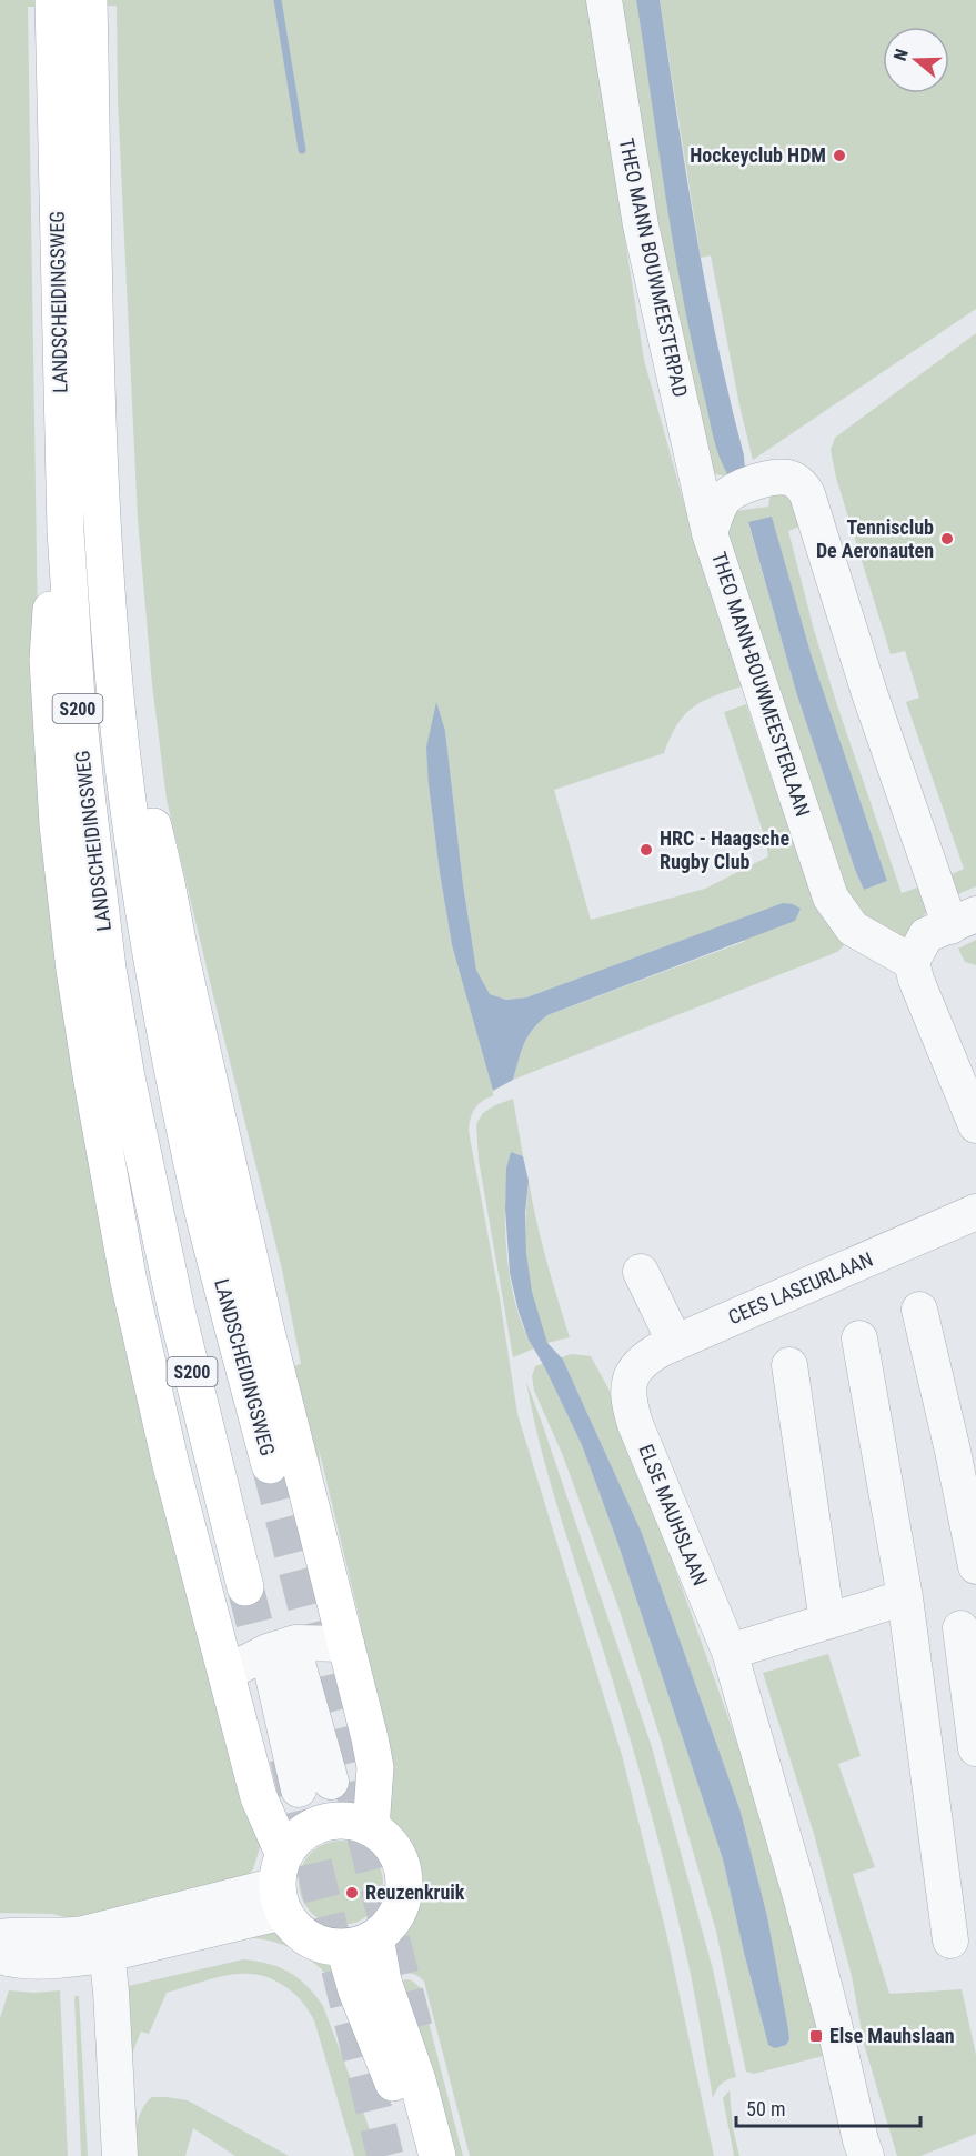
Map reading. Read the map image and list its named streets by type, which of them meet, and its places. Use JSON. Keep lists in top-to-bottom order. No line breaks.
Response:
{"streets":{"main road":["LANDSCHEIDINGSWEG","S200"],"street":["THEO MANN BOUWMEESTERPAD","THEO MANN-BOUWMEESTERLAAN","CEES LASEURLAAN","ELSE MAUHSLAAN"]},"crossings":[["THEO MANN BOUWMEESTERPAD","THEO MANN-BOUWMEESTERLAAN"],["LANDSCHEIDINGSWEG","S200"],["CEES LASEURLAAN","ELSE MAUHSLAAN"]],"places":{"other":["Hockeyclub HDM","Tennisclub De Aeronauten","HRC - Haagsche Rugby Club","Reuzenkruik"],"transit":["Else Mauhslaan"]},"scale_bar":"50 m","north":"left"}
